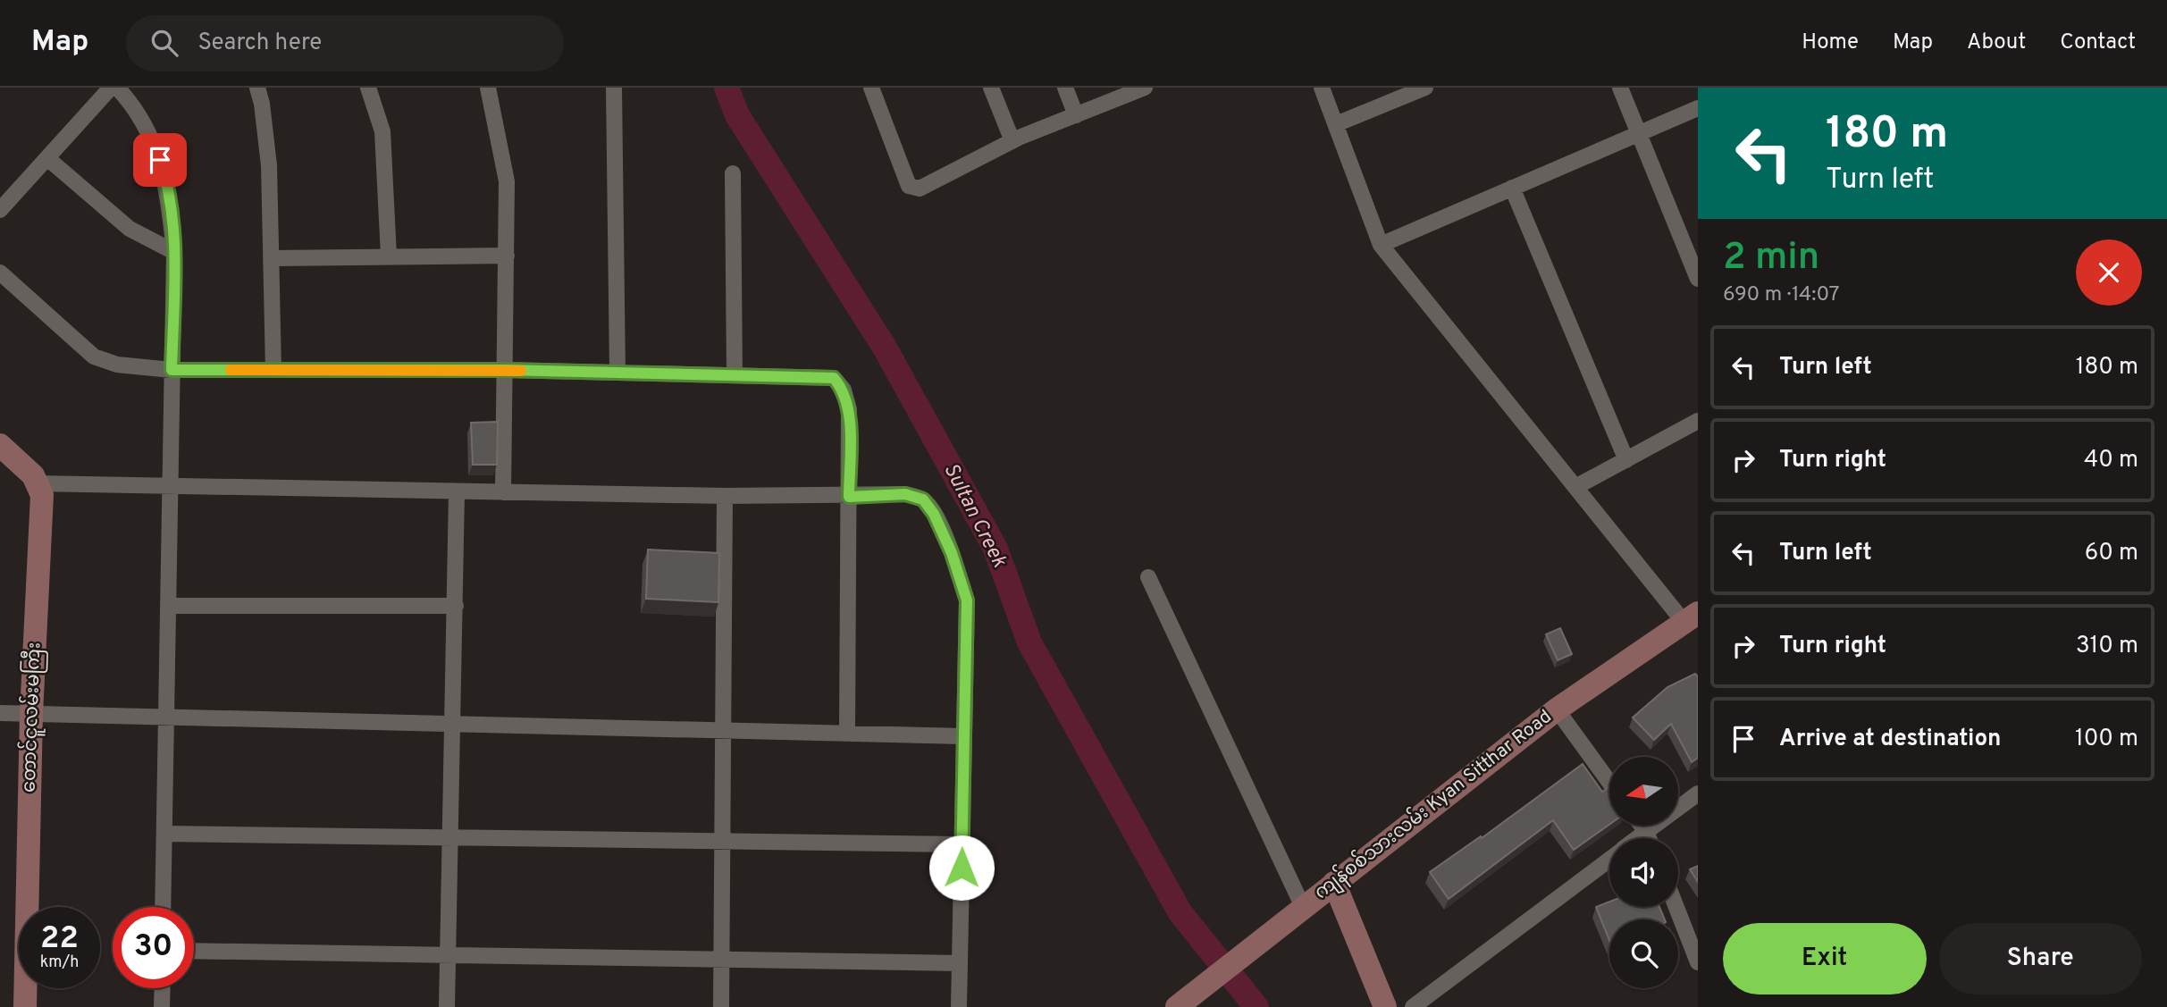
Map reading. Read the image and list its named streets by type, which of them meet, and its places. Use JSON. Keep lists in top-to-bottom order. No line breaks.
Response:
{"streets":{"street":["တောင်ငူလမ်းမကြီး","ကျန်စစ်သားလမ်း Kyan Sitthar Road"]},"water":["Sultan Creek"],"north":"left","page":{"header":"Map","search":"Search here","nav":["Home","Map","About","Contact"],"turn":["180 m","Turn left"],"heading":["2 min","690 m · 14:07"],"list":[{"name":"Turn left","value":"180 m"},{"name":"Turn right","value":"40 m"},{"name":"Turn left","value":"60 m"},{"name":"Turn right","value":"310 m"},{"name":"Arrive at destination","value":"100 m"}],"speed":"22 km/h","limit":"30","buttons":["Exit","Share"]}}
